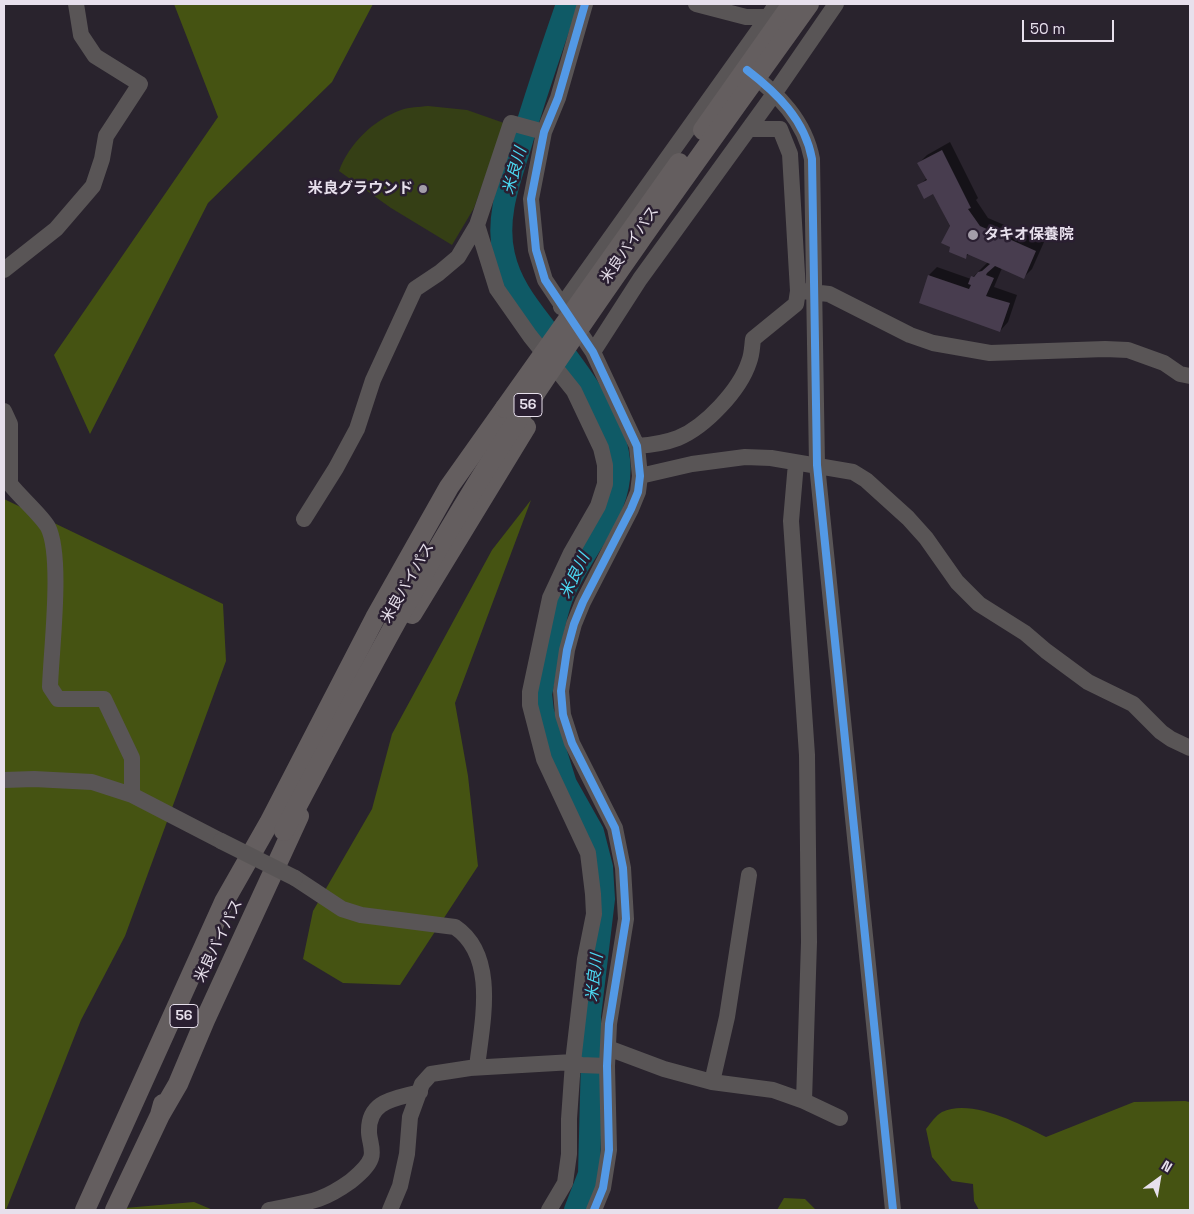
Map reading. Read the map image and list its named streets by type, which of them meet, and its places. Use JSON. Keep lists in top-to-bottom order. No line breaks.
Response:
{"streets":{"main road":["米良バイパス","56"]},"water":["米良川"],"places":["米良グラウンド","タキオ保養院"],"scale_bar":"50 m","north":"top right"}
